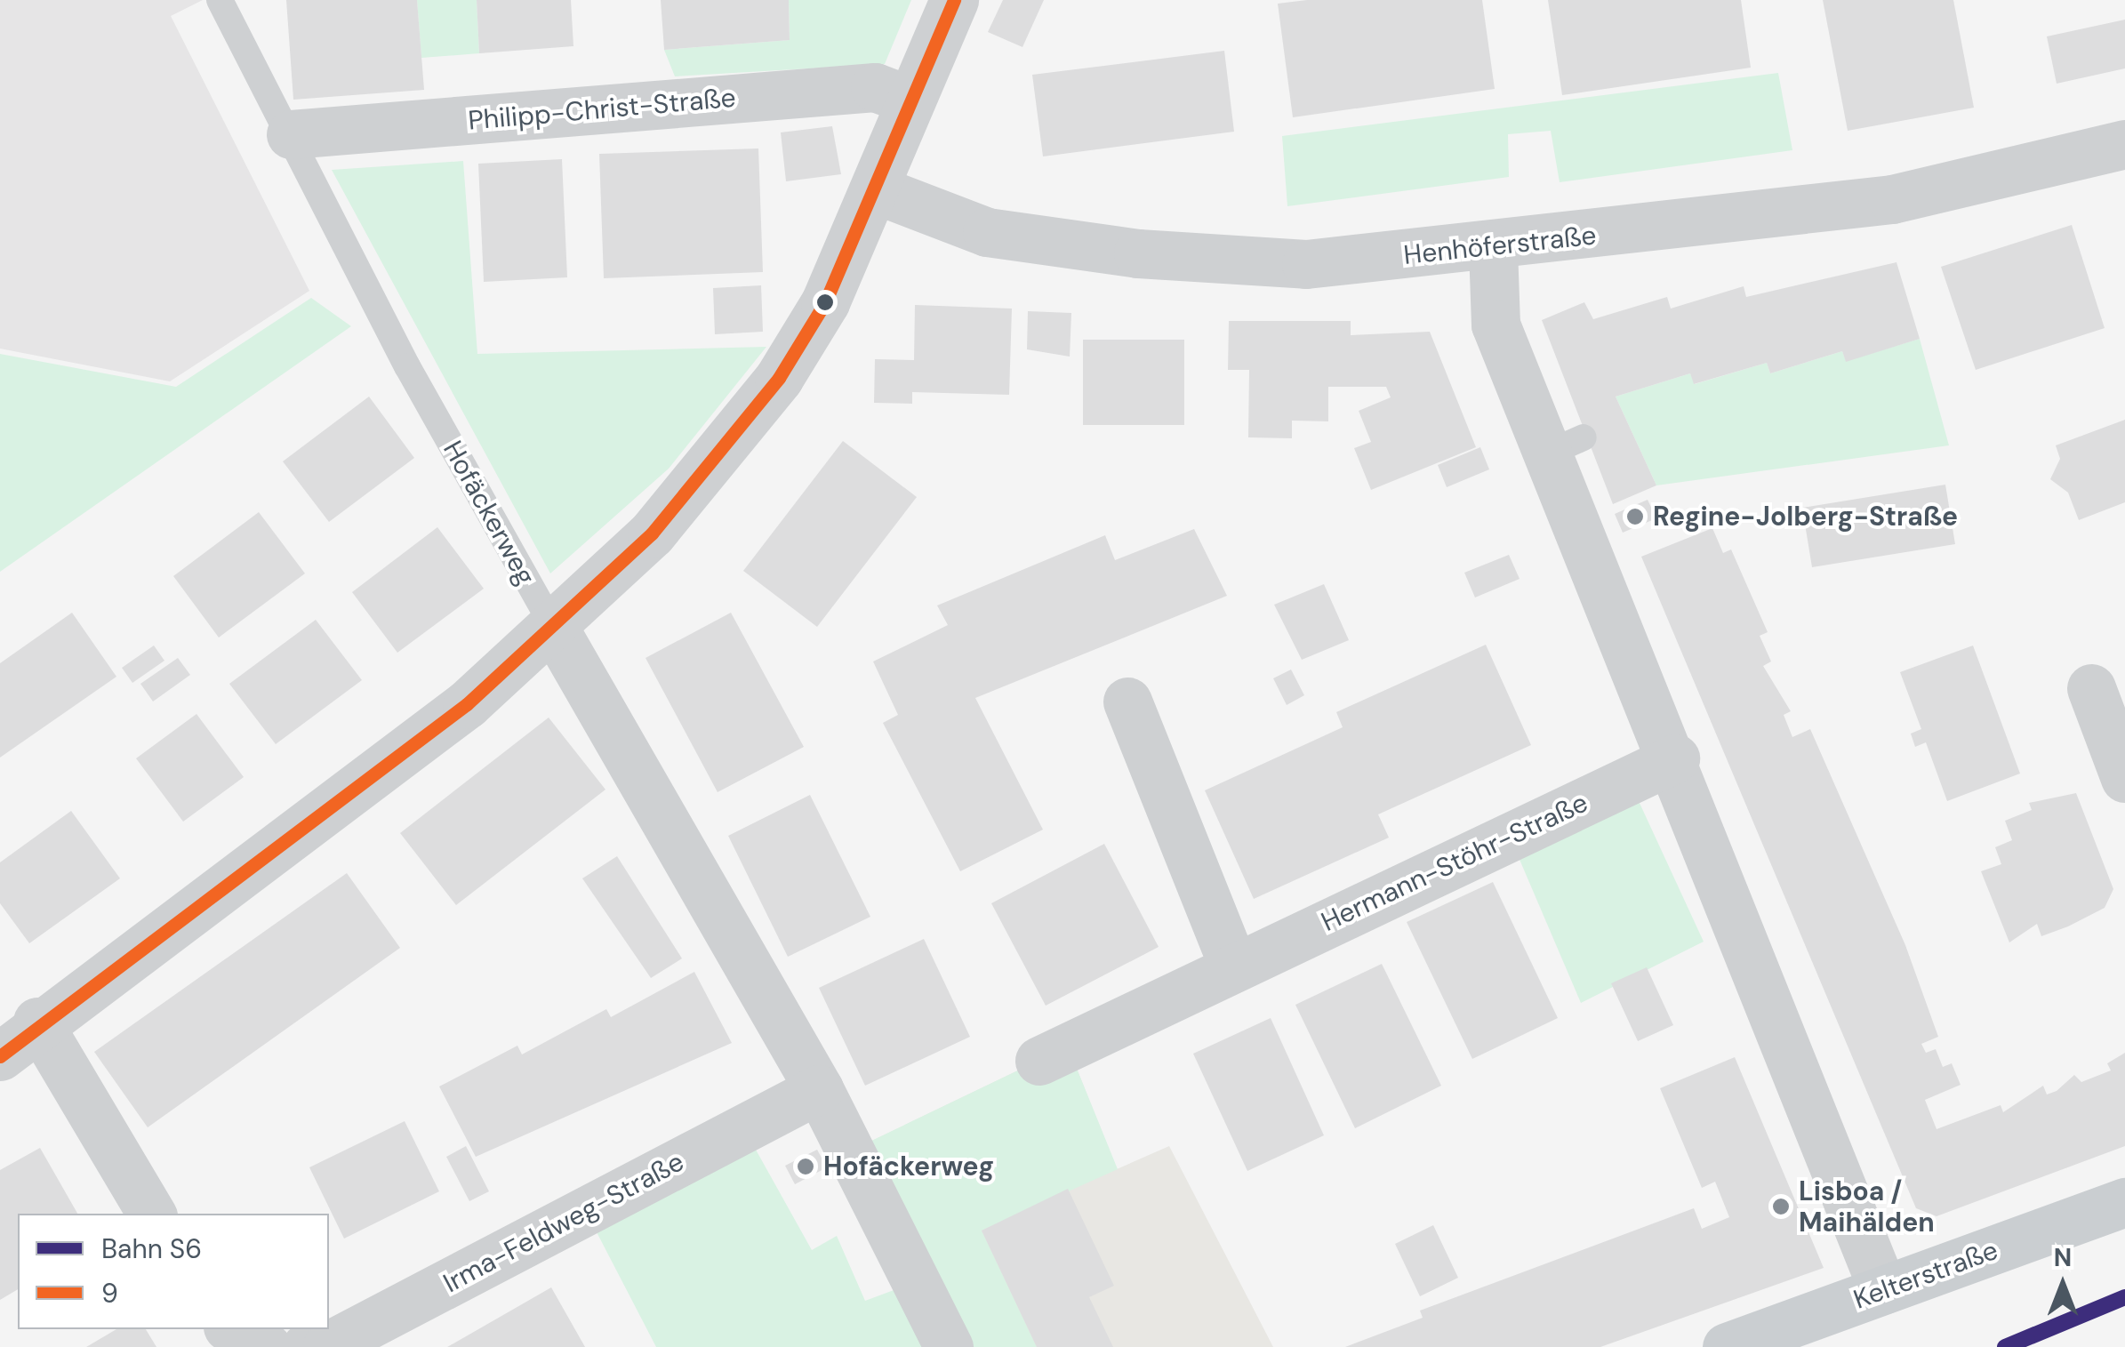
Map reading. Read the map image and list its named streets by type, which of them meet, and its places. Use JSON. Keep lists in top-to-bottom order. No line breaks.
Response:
{"streets":{"main road":["Kelterstraße"],"street":["Philipp-Christ-Straße","Henhöferstraße","Hofäckerweg","Hermann-Stöhr-Straße","Irma-Feldweg-Straße"]},"crossings":[["Philipp-Christ-Straße","Hofäckerweg"],["Hofäckerweg","Irma-Feldweg-Straße"]],"places":["Regine-Jolberg-Straße","Hofäckerweg","Lisboa / Maihälden"],"lines":["transit line 9","rail line S6"],"legend":["Bahn S6","9"],"north":"top"}
